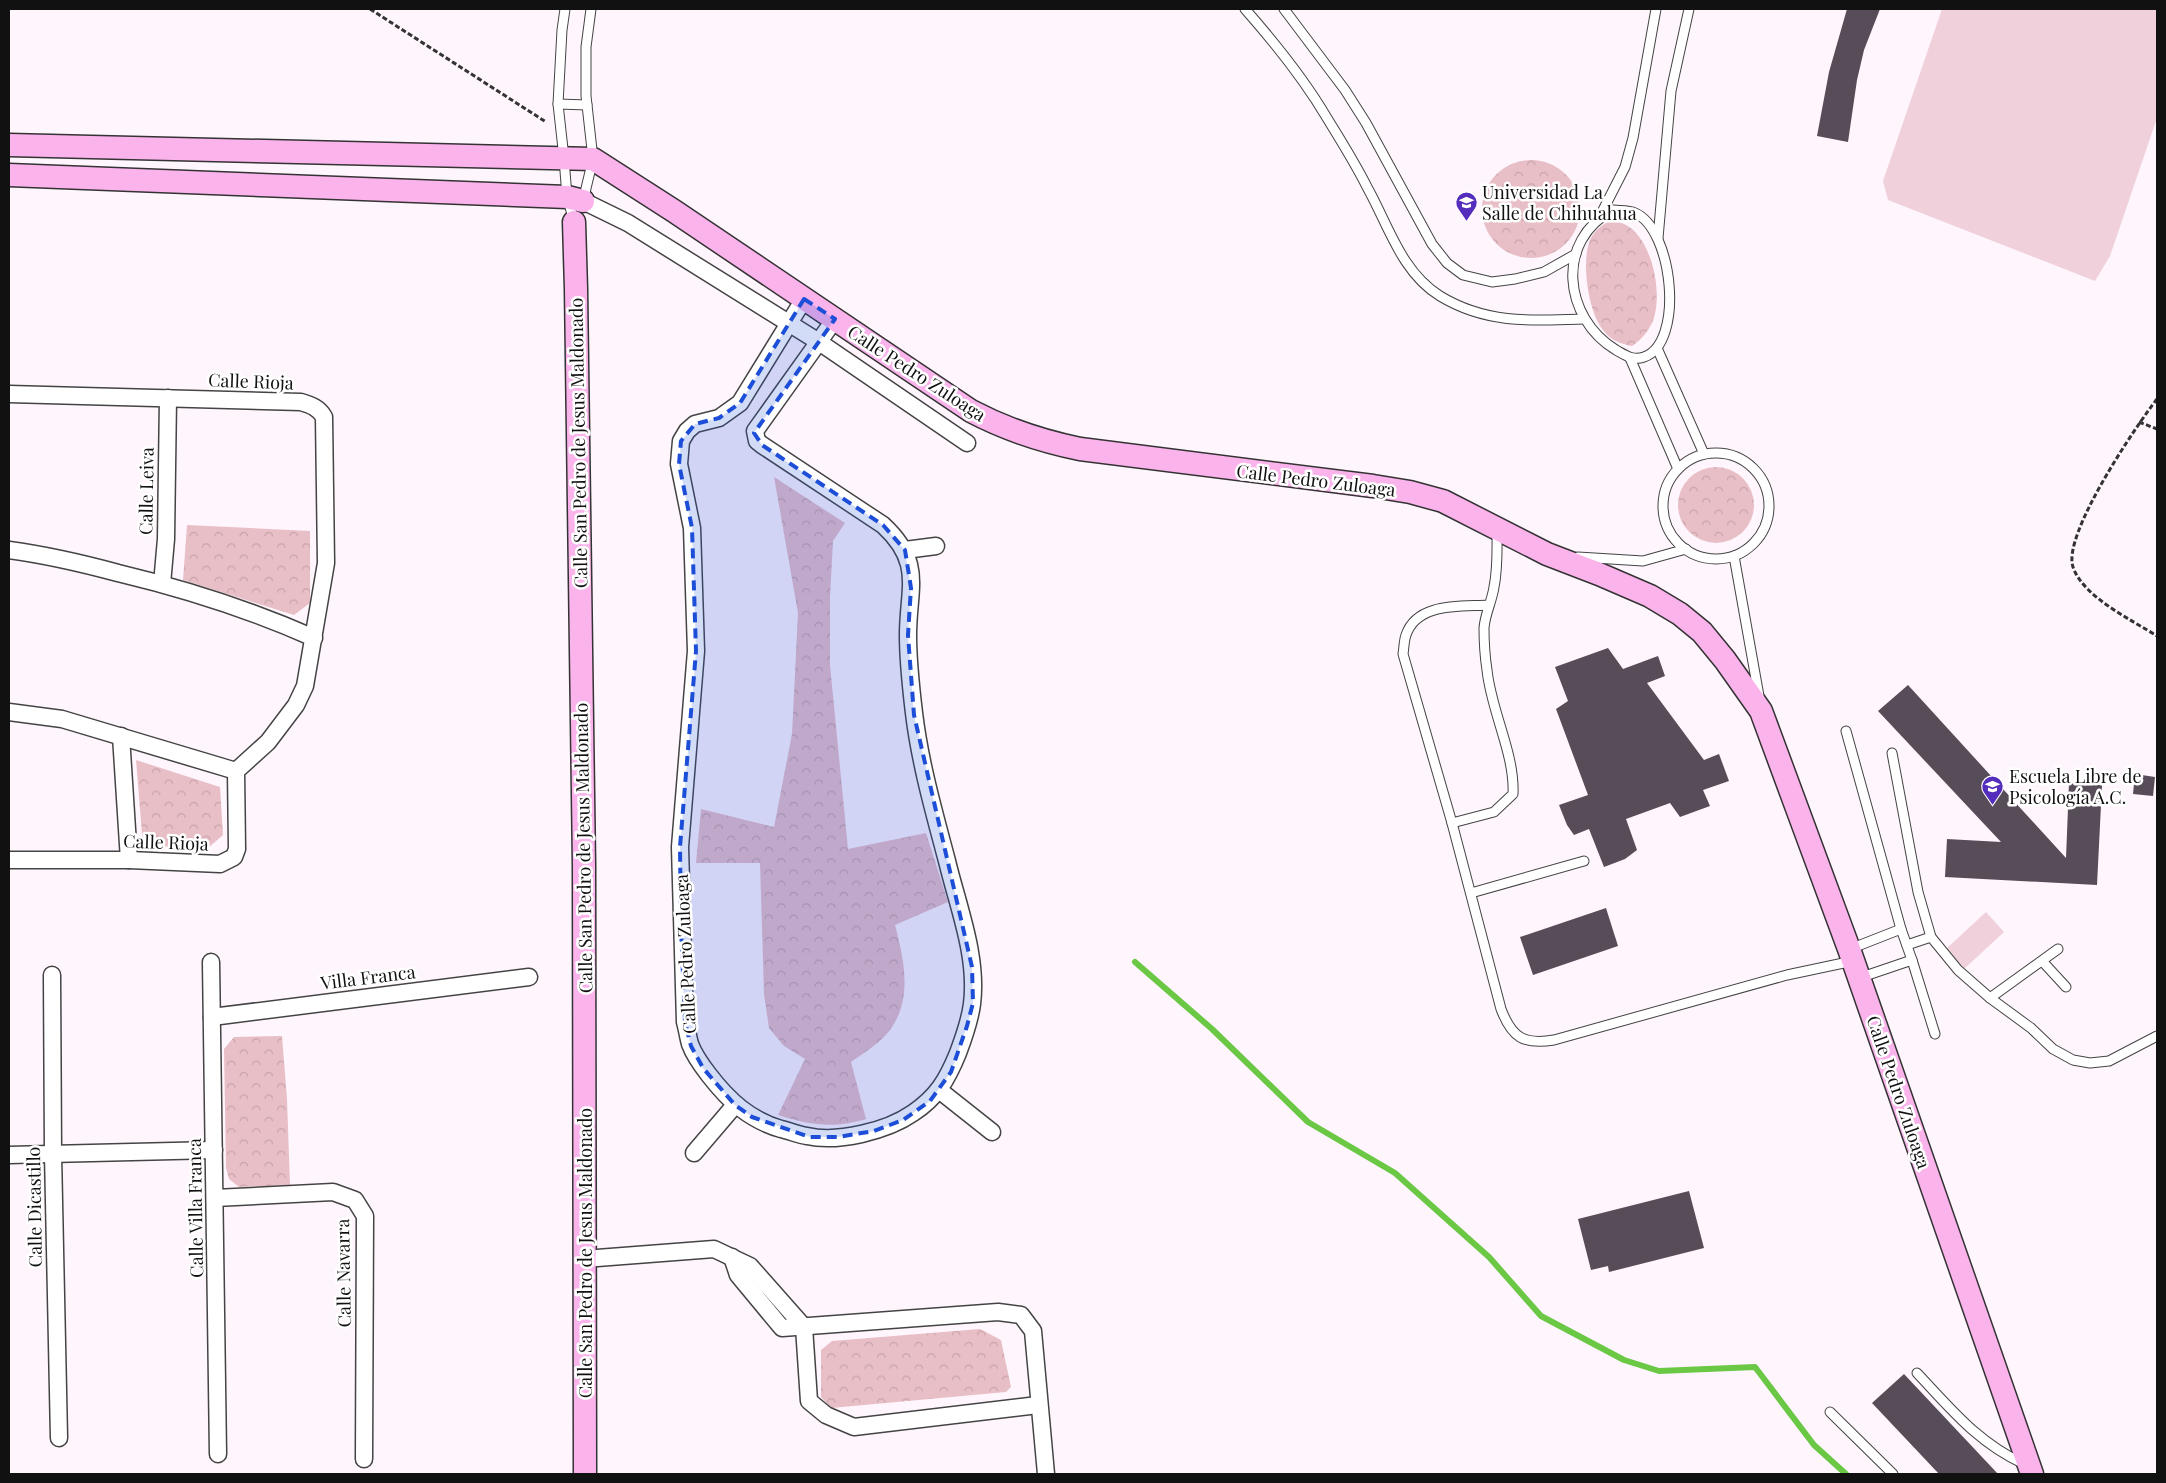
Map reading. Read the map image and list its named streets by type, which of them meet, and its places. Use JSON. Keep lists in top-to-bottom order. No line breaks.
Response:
{"streets":{"street":["Calle Pedro Zuloaga","Calle Rioja","Calle San Pedro de Jesus Maldonado","Calle Leiva","Villa Franca","Calle Dicastillo","Calle Villa Franca","Calle Navarra"]},"crossings":[["Calle Rioja","Calle Leiva"],["Villa Franca","Calle Villa Franca"],["Calle Villa Franca","Calle Navarra"]],"places":{"school or university":["Universidad La Salle de Chihuahua","Escuela Libre de Psicología A.C."]}}
